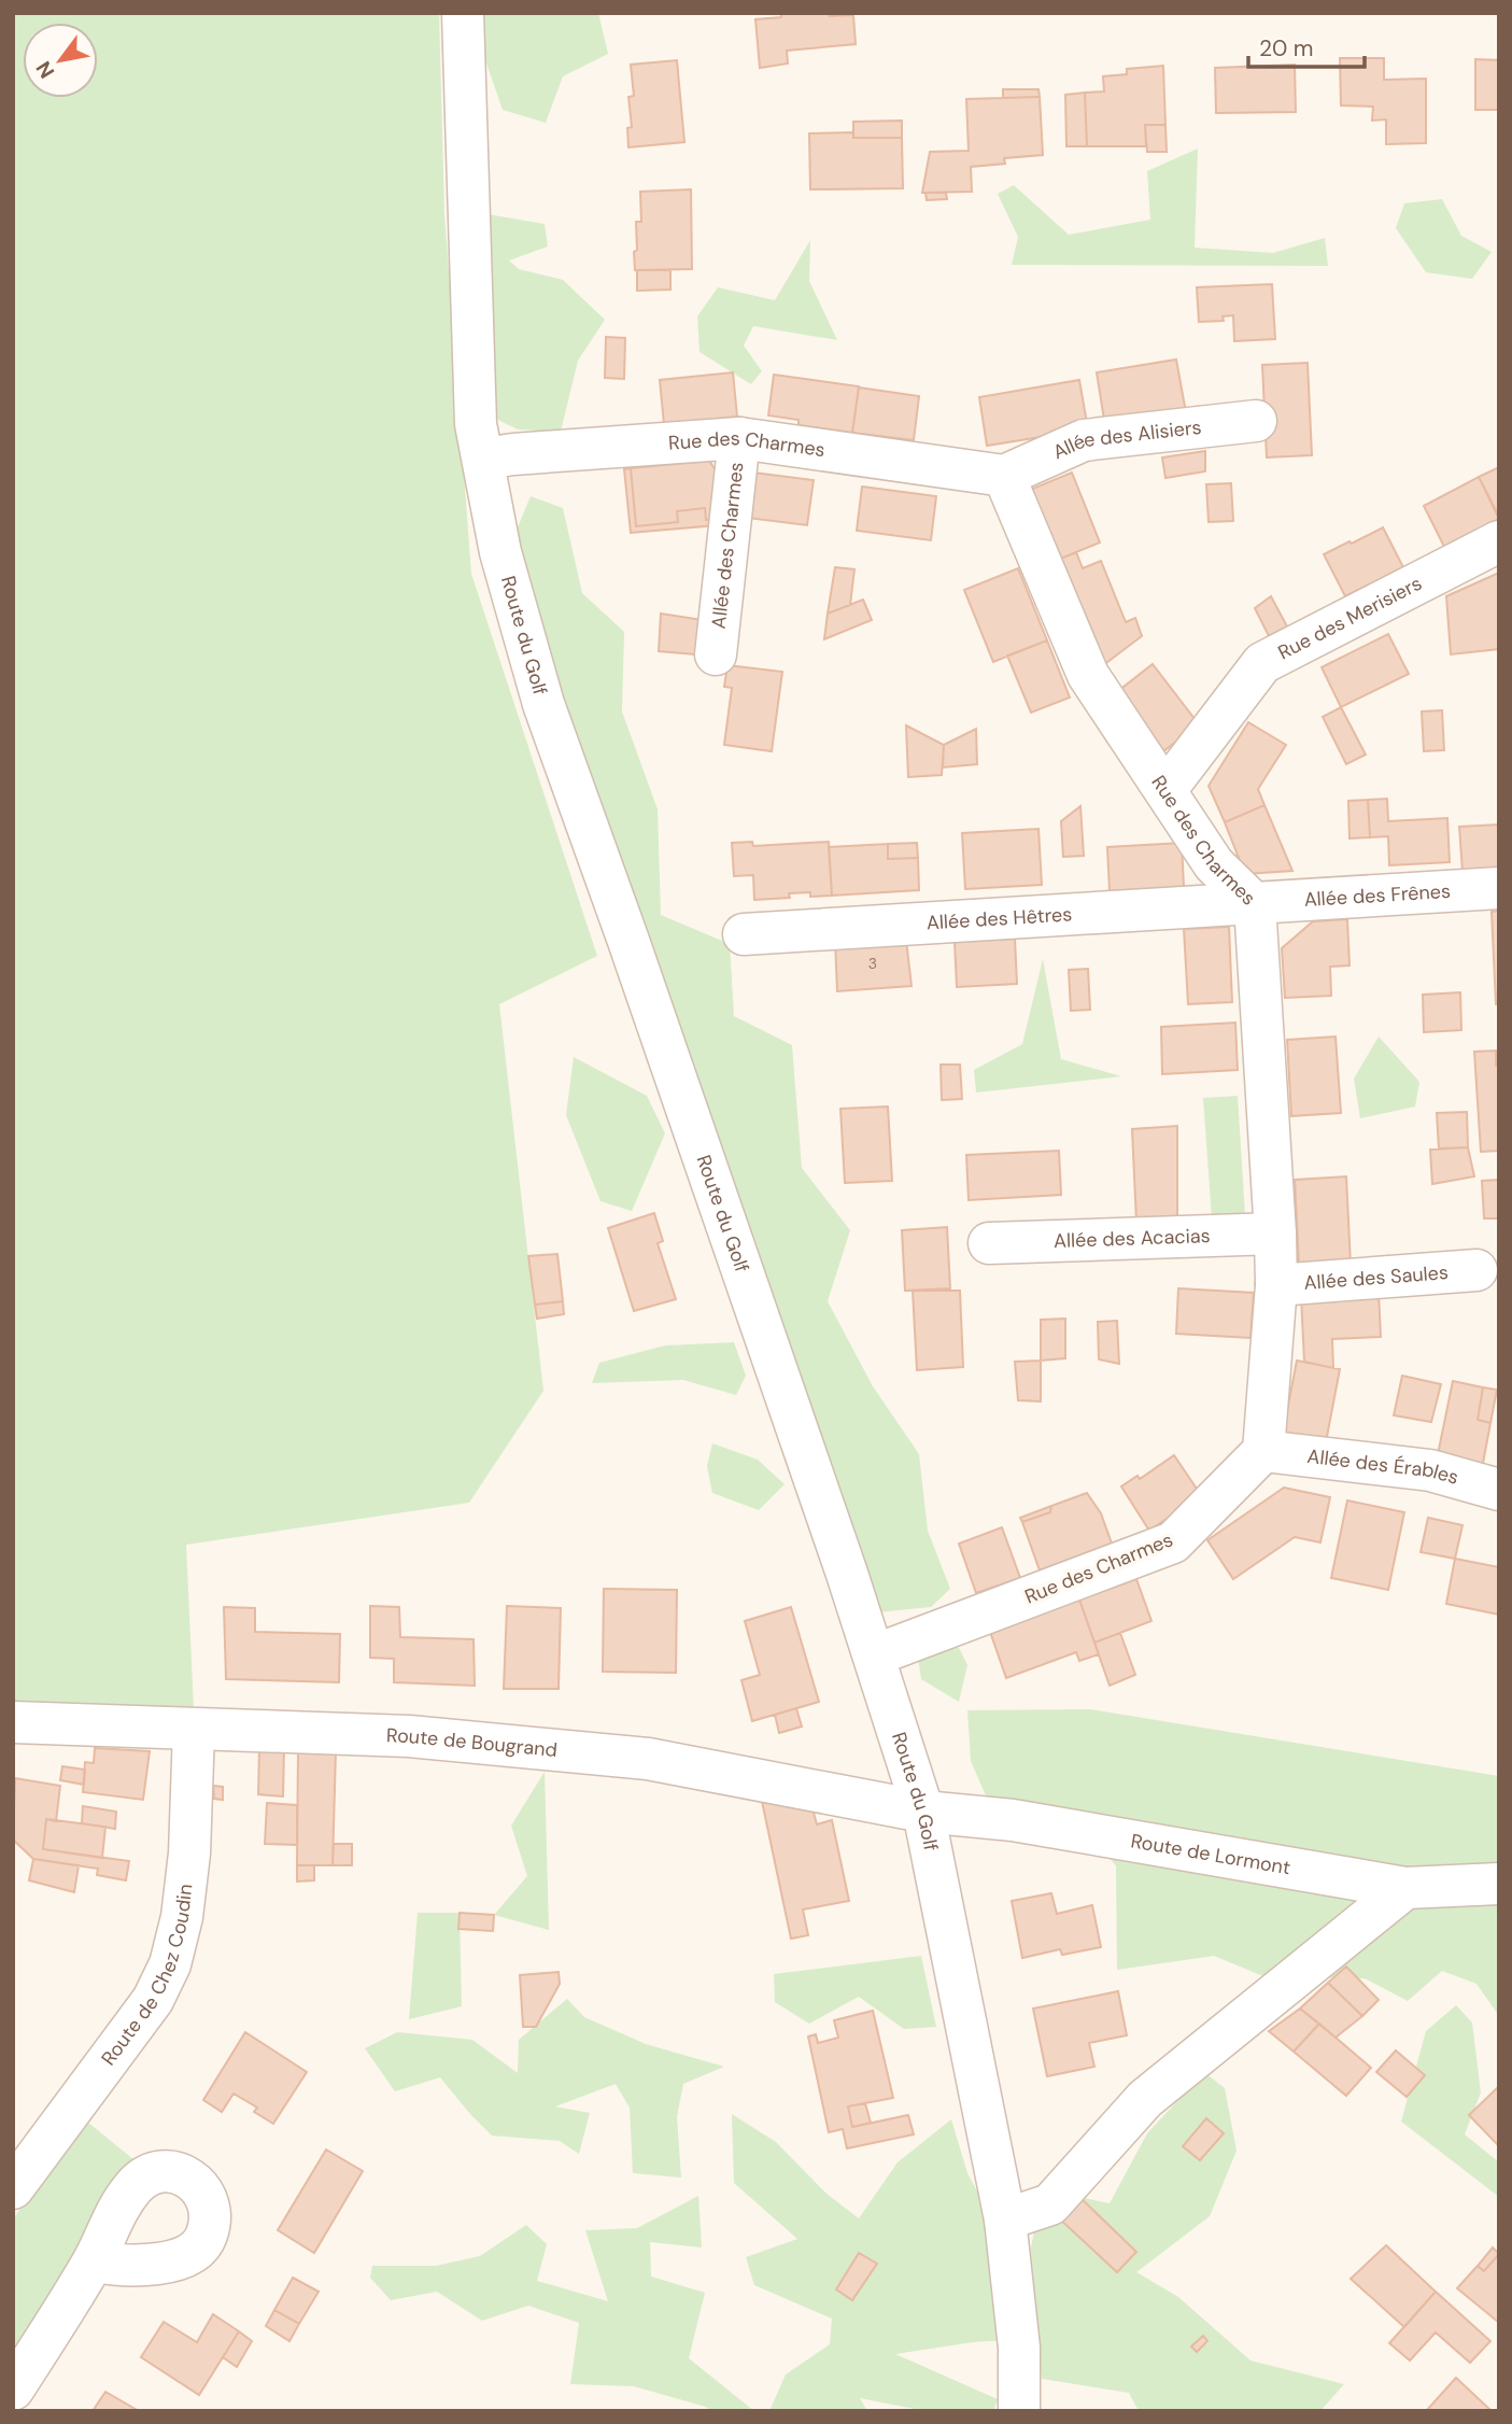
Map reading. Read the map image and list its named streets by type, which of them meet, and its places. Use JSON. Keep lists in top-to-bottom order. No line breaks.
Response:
{"streets":{"street":["Allée des Alisiers","Rue des Charmes","Allée des Charmes","Rue des Merisiers","Route du Golf","Allée des Frênes","Allée des Hêtres","Allée des Acacias","Allée des Saules","Allée des Érables","Route de Bougrand","Route de Lormont","Route de Chez Coudin"]},"crossings":[["Allée des Alisiers","Rue des Charmes"],["Rue des Charmes","Allée des Charmes"],["Rue des Charmes","Rue des Merisiers"],["Rue des Charmes","Route du Golf"],["Rue des Charmes","Allée des Frênes"],["Rue des Charmes","Allée des Hêtres"],["Rue des Charmes","Allée des Acacias"],["Rue des Charmes","Allée des Saules"],["Rue des Charmes","Allée des Érables"],["Route du Golf","Route de Bougrand"],["Route du Golf","Route de Lormont"],["Allée des Frênes","Allée des Hêtres"],["Route de Bougrand","Route de Lormont"],["Route de Bougrand","Route de Chez Coudin"]],"house_numbers":["3"],"scale_bar":"20 m","north":"bottom left"}
